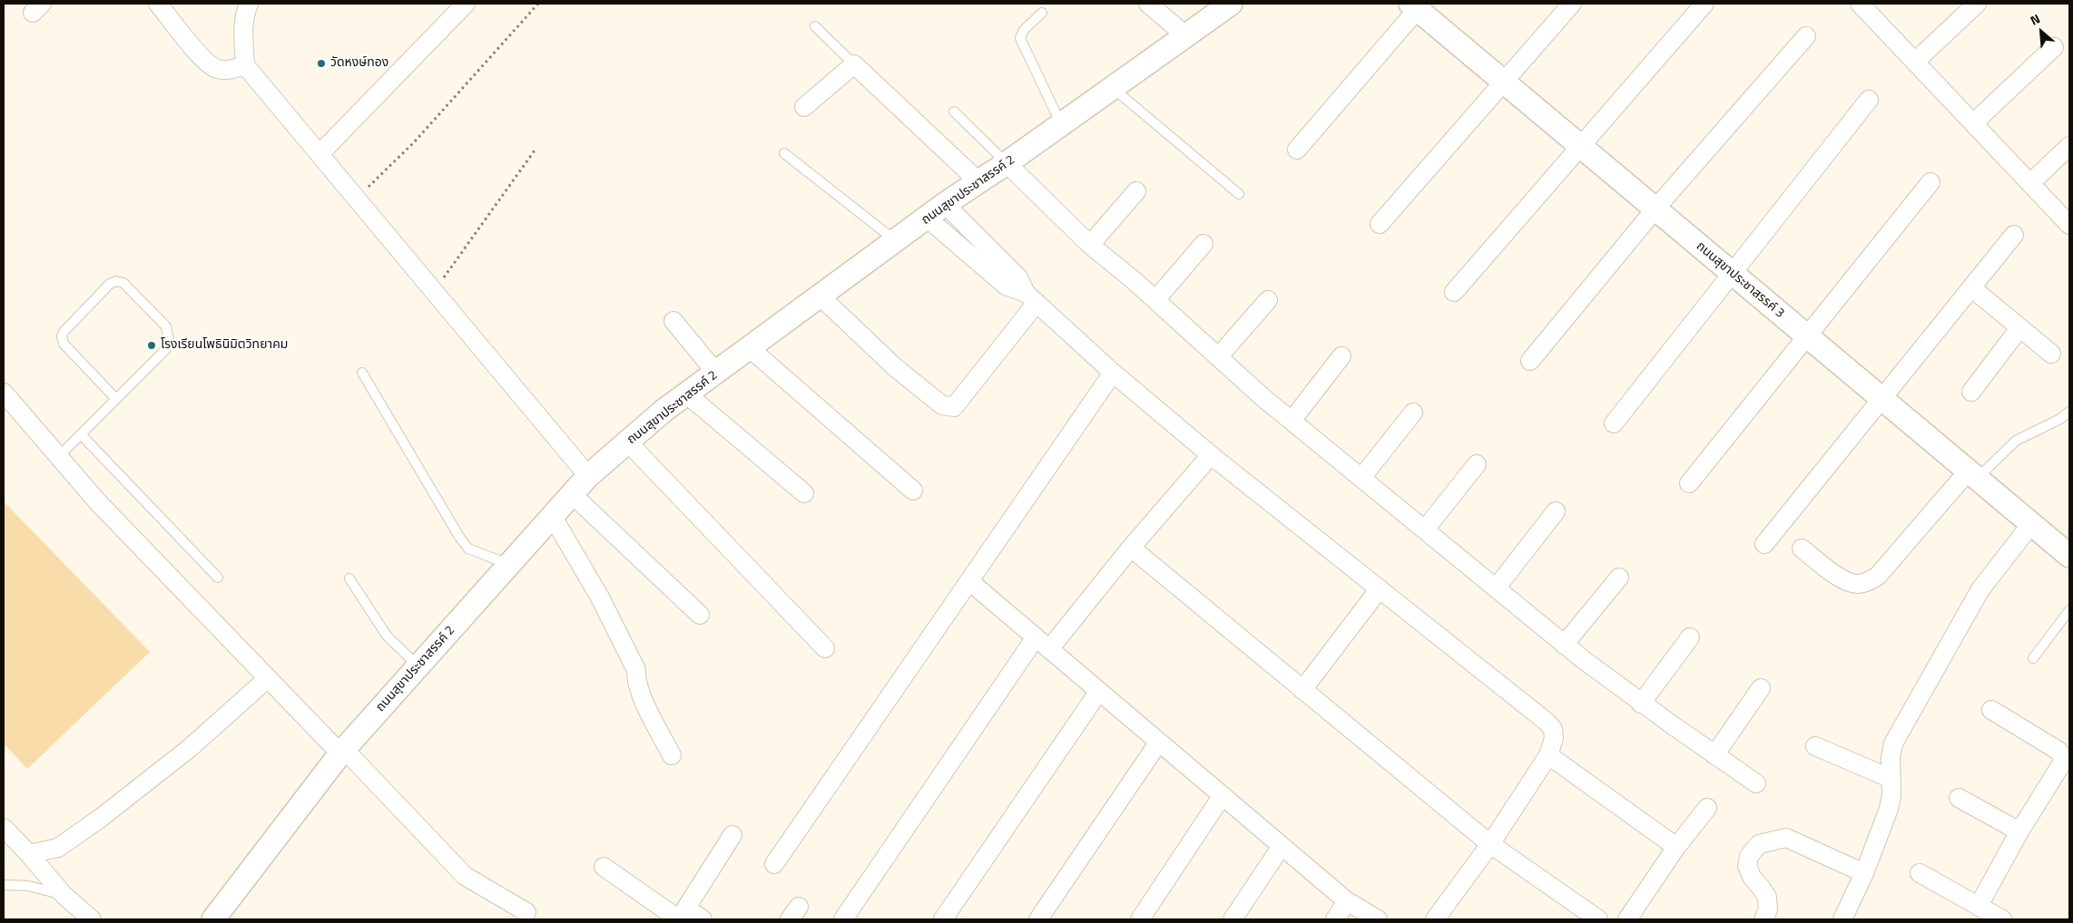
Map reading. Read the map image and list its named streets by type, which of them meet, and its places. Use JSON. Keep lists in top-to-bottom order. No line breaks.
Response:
{"streets":{"street":["ถนนสุขาประชาสรรค์ 2","ถนนสุขาประชาสรรค์ 3"]},"places":["วัดหงษ์ทอง","โรงเรียนโพธินิมิตวิทยาคม"],"north":"top left"}
